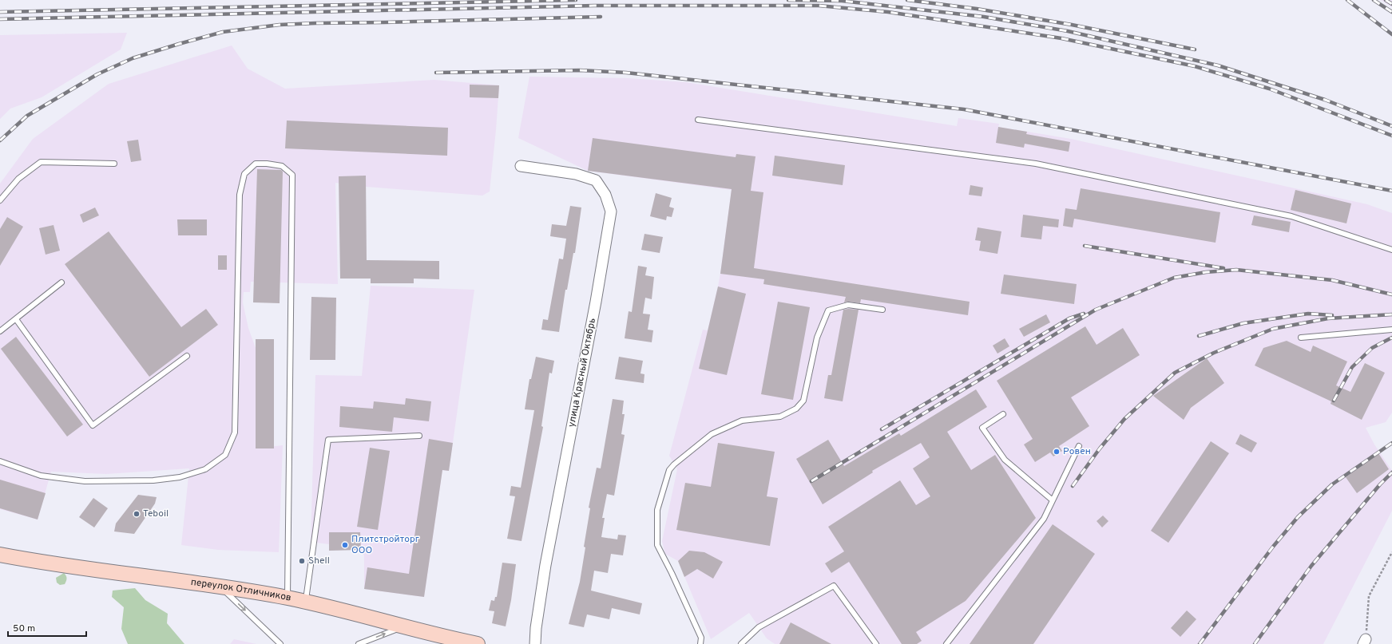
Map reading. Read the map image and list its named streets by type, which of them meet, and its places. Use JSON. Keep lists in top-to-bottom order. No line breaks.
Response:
{"streets":{"main road":["переулок Отличников"],"street":["улица Красный Октябрь"]},"places":["Ровен","Teboil","Плитстройторг ООО","Shell"],"scale_bar":"50 m"}
